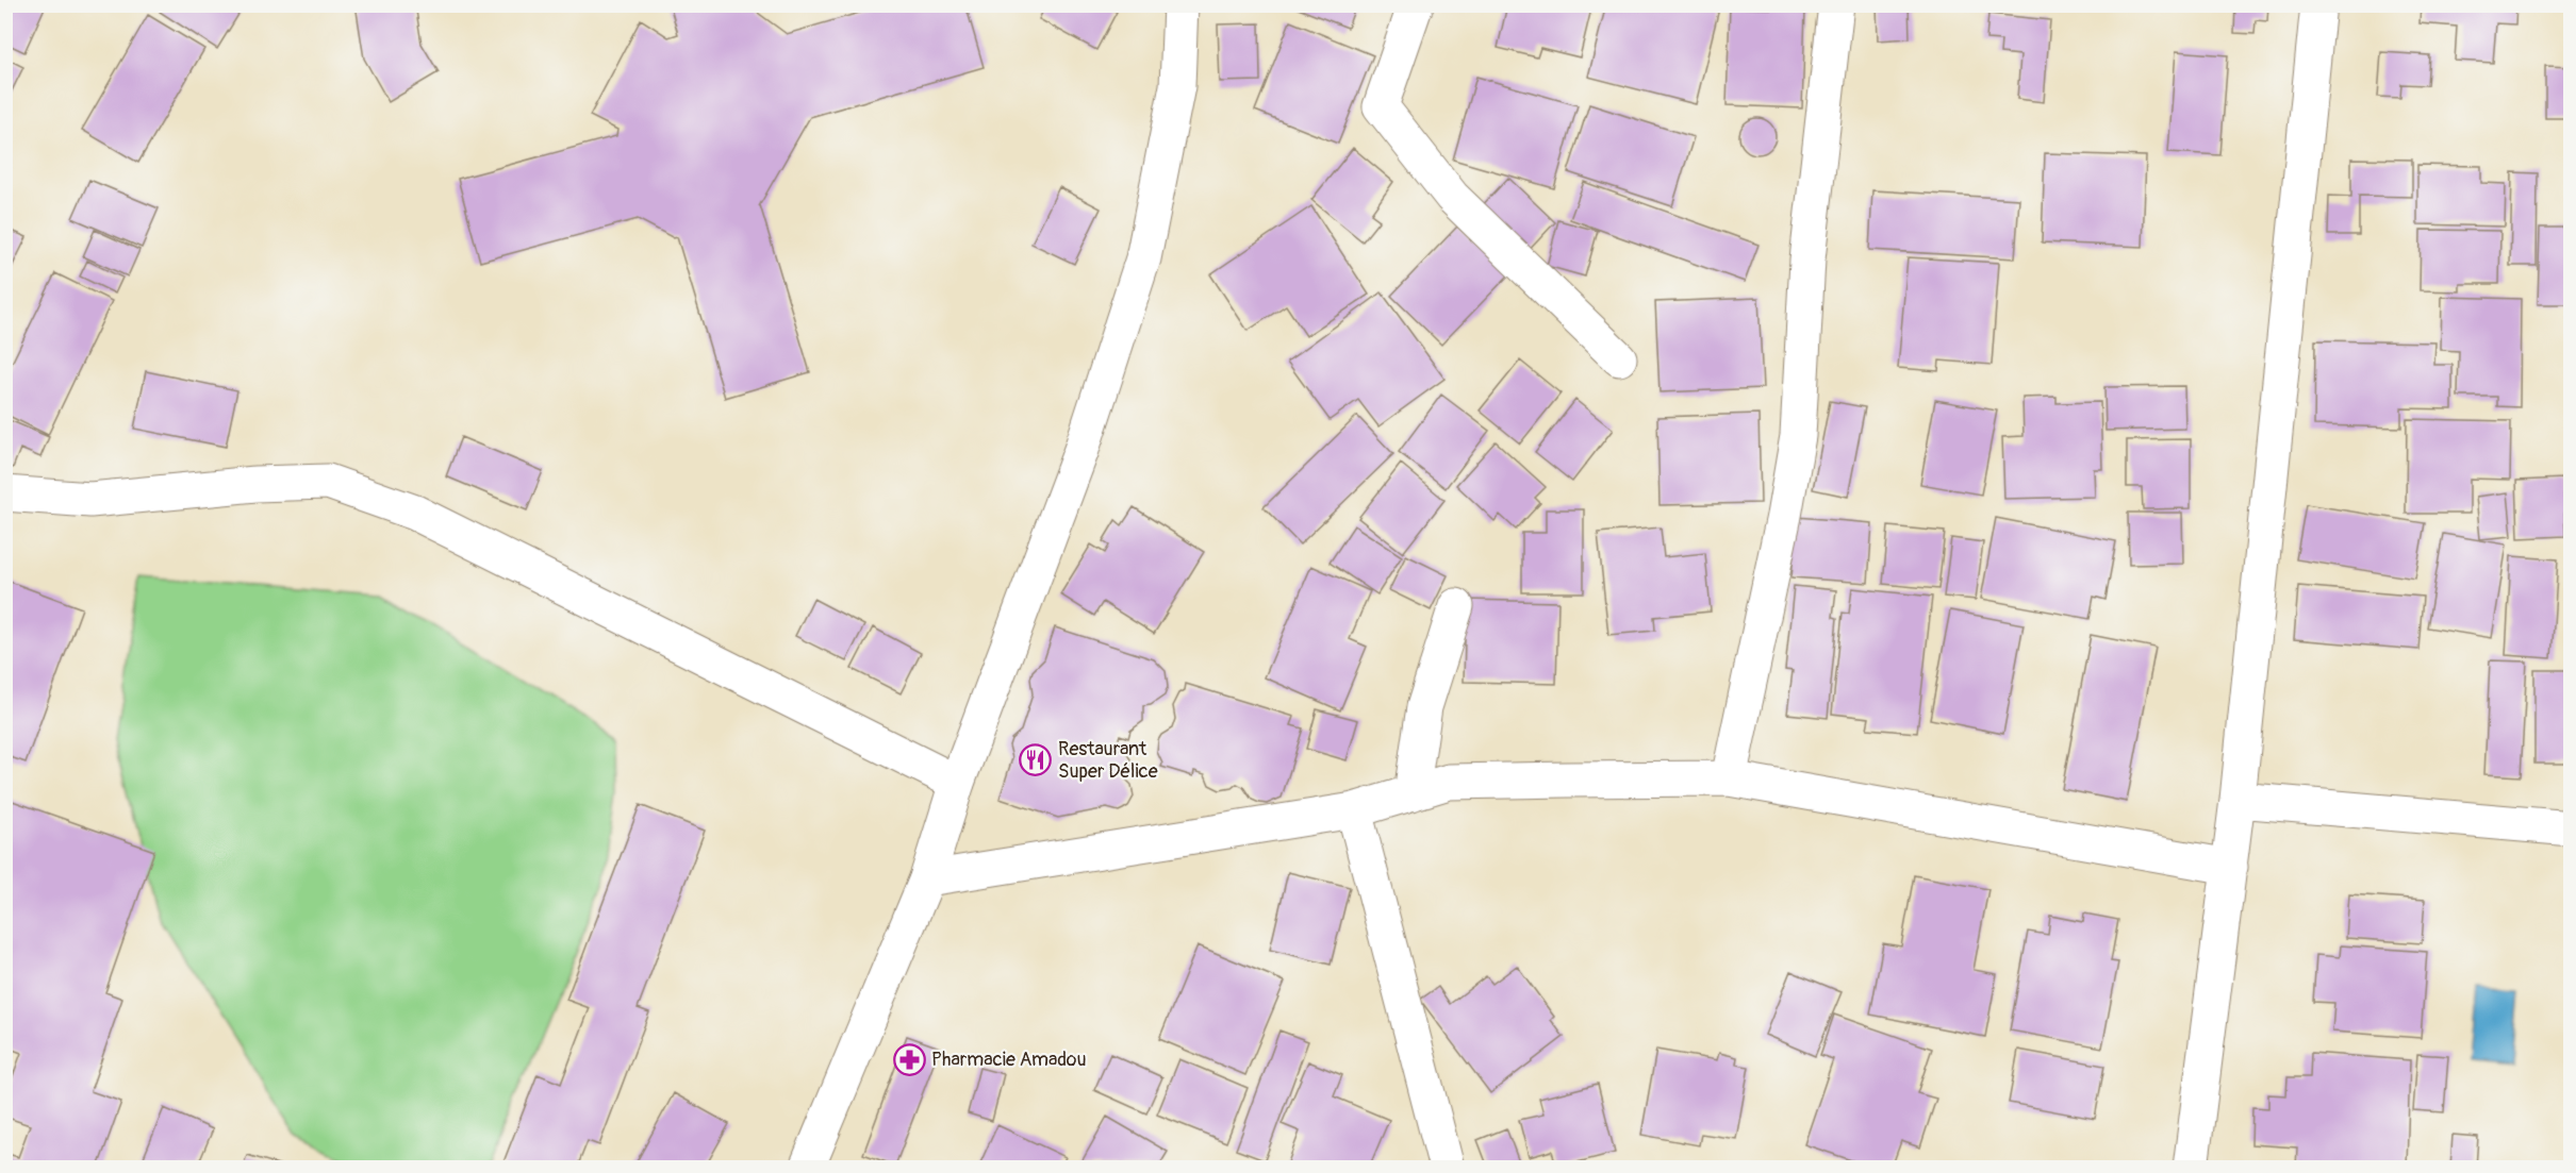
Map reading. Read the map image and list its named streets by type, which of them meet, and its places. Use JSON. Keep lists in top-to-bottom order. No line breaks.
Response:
{"places":{"restaurant":["Restaurant Super Délice"],"pharmacy":["Pharmacie Amadou"]}}
